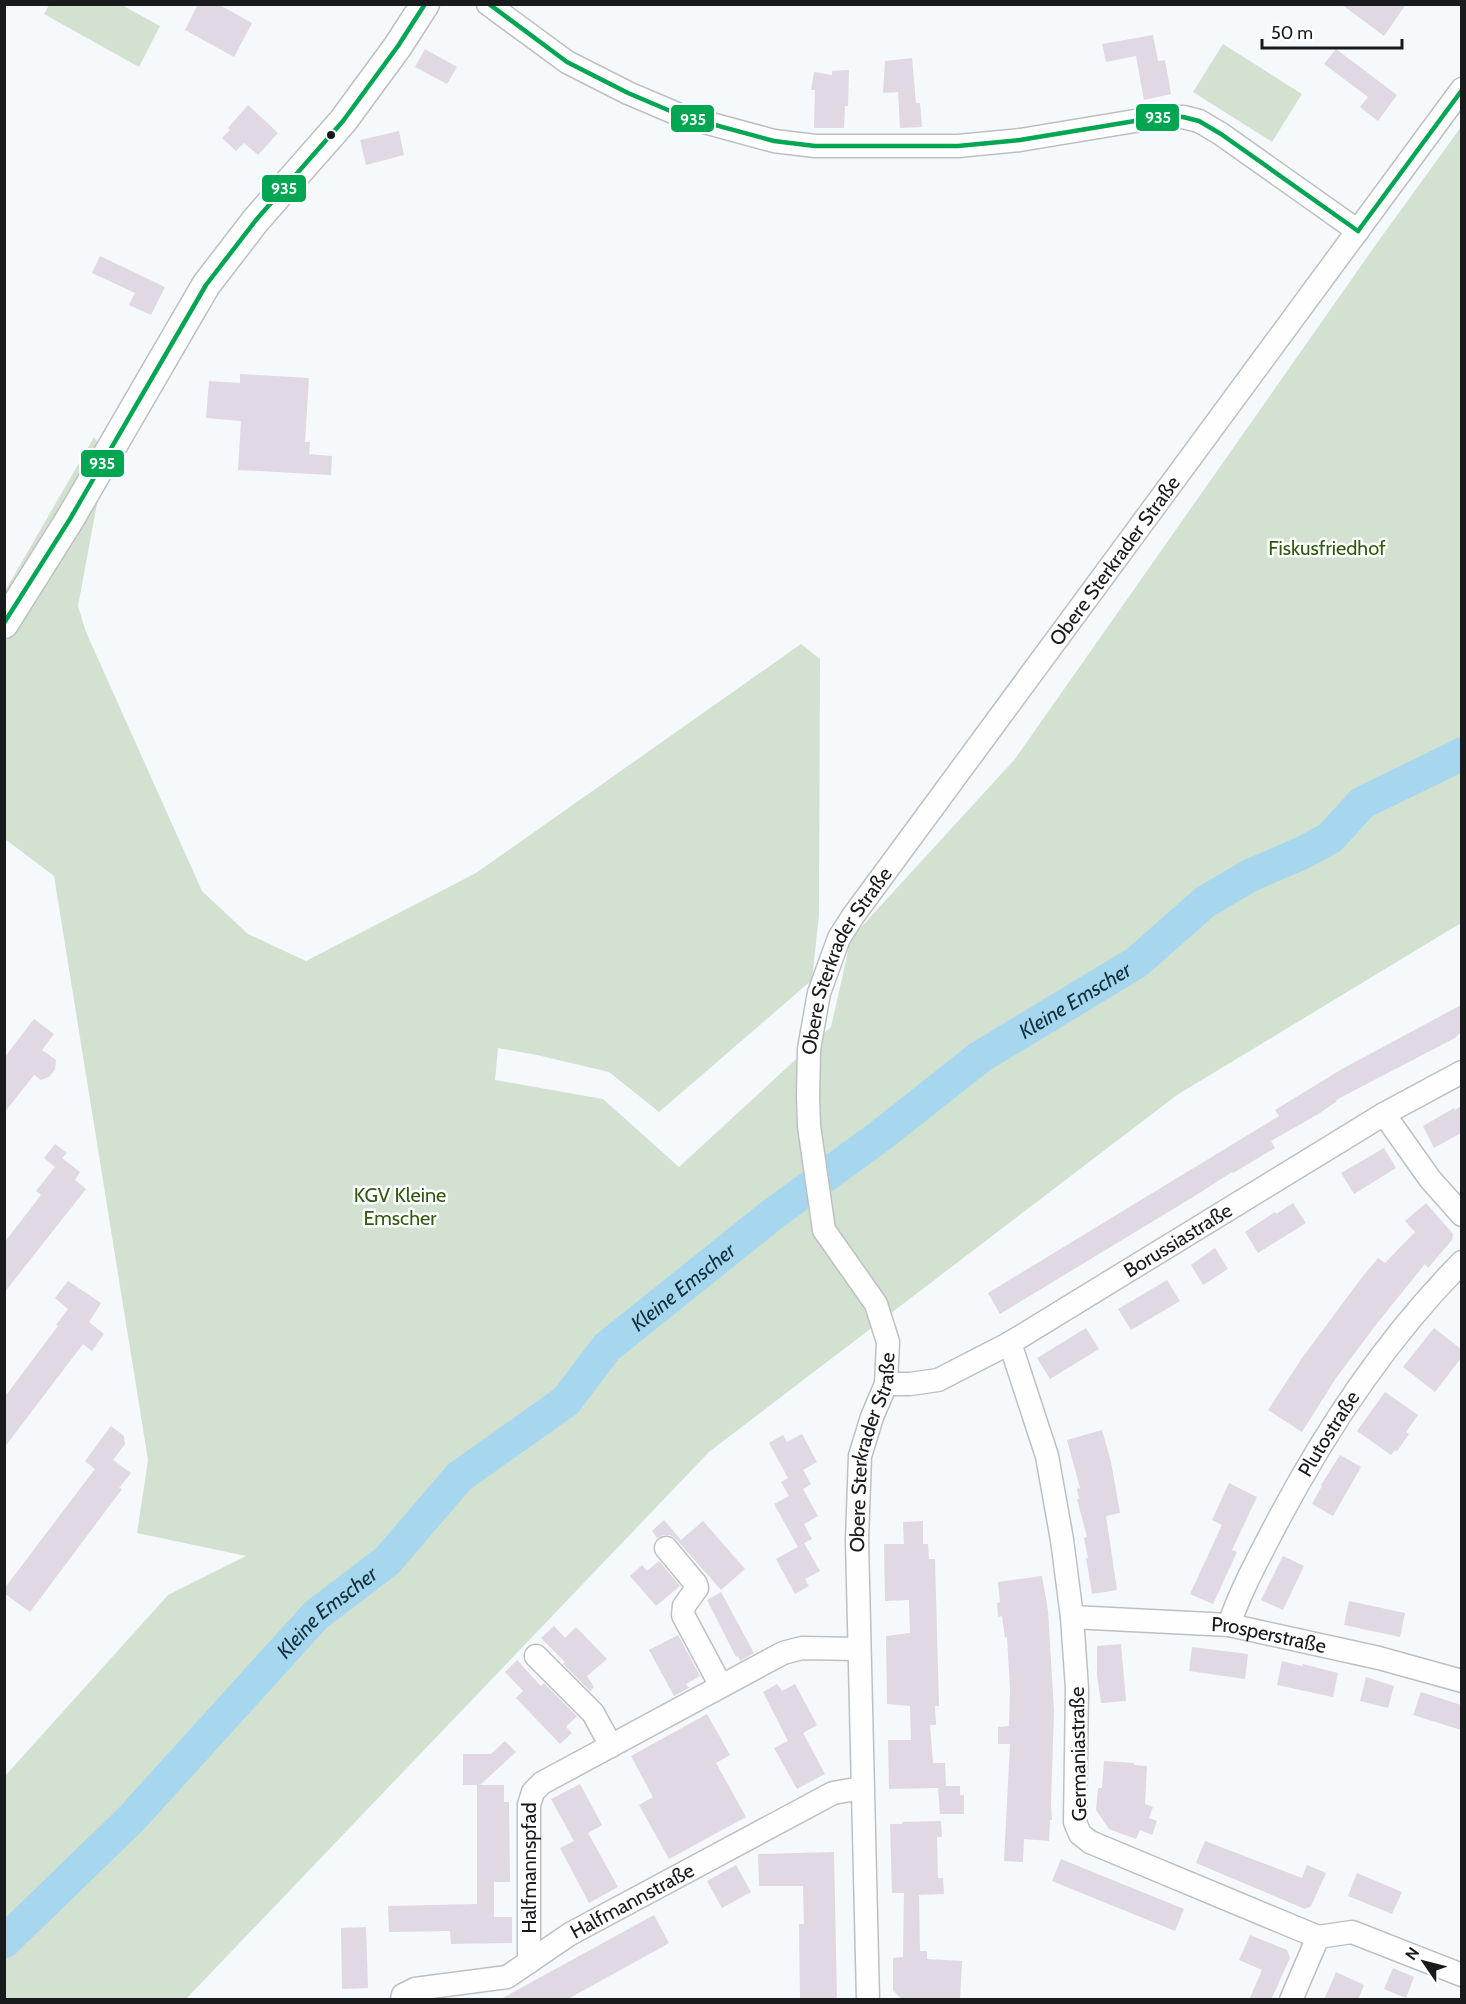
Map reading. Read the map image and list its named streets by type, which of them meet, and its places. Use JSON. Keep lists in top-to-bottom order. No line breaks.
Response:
{"streets":{"street":["Obere Sterkrader Straße","Borussiastraße","Plutostraße","Prosperstraße","Germaniastraße","Halfmannspfad","Halfmannstraße"]},"crossings":[["Obere Sterkrader Straße","Borussiastraße"],["Obere Sterkrader Straße","Halfmannspfad"],["Obere Sterkrader Straße","Halfmannstraße"],["Borussiastraße","Germaniastraße"],["Plutostraße","Prosperstraße"],["Prosperstraße","Germaniastraße"],["Halfmannspfad","Halfmannstraße"]],"water":["Kleine Emscher"],"parks":["Fiskusfriedhof","KGV Kleine Emscher"],"lines":["transit line 935"],"scale_bar":"50 m","north":"top left"}
